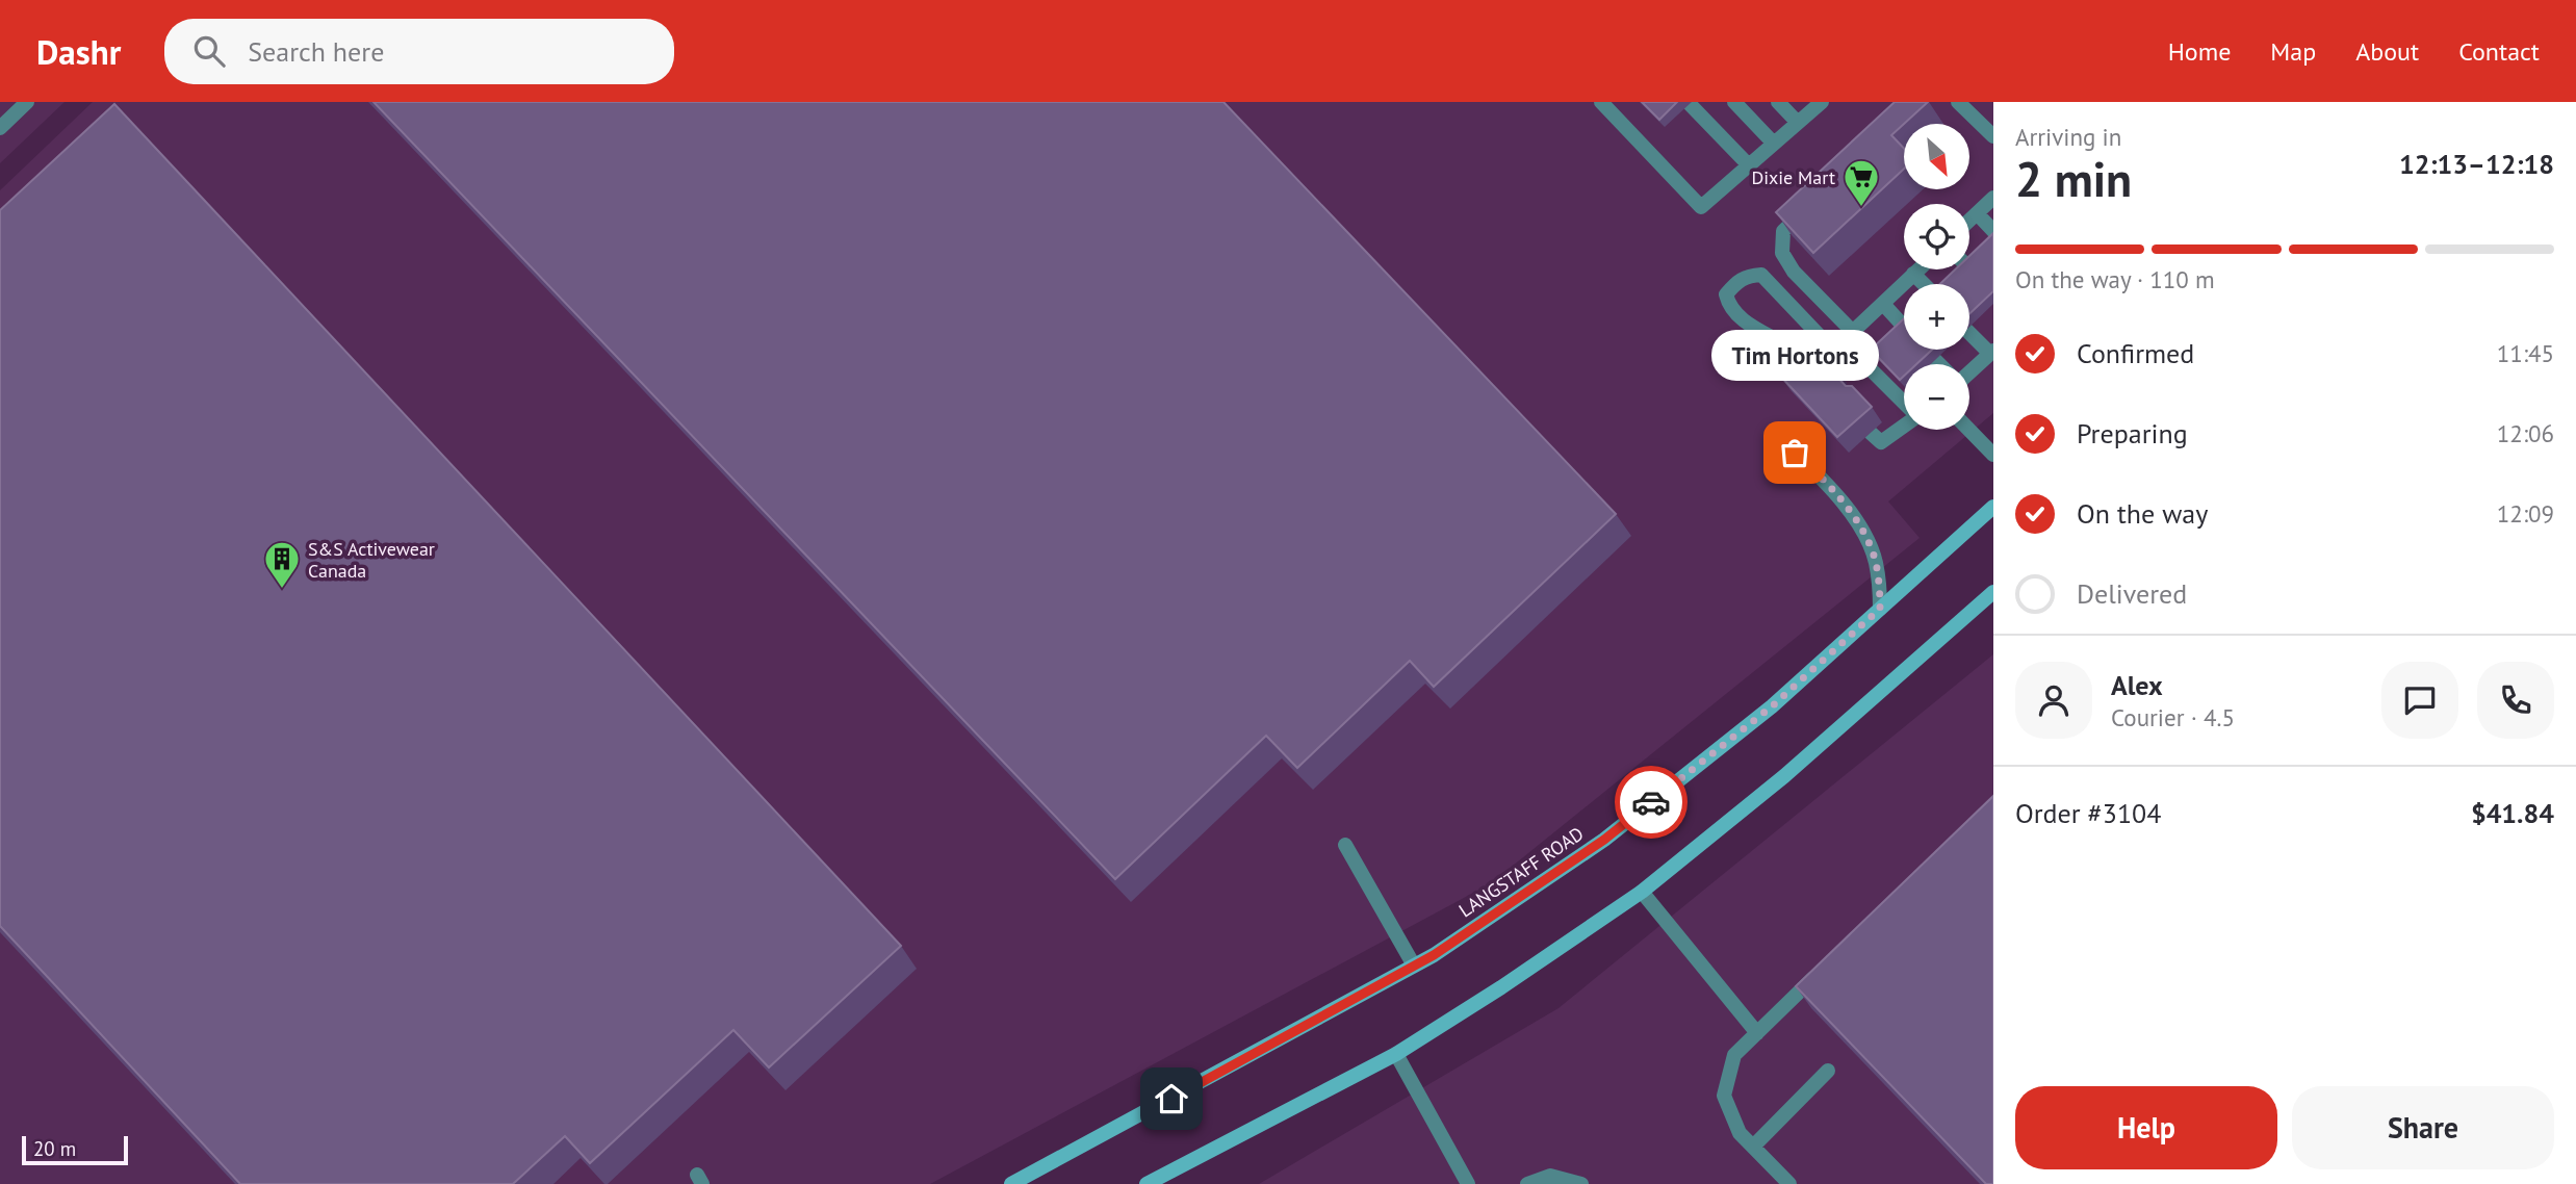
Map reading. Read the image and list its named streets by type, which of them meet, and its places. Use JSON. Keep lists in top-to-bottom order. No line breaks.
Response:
{"streets":{"main road":["LANGSTAFF ROAD"]},"places":{"supermarket":["Dixie Mart"],"other":["Tim Hortons"],"building":["S&S Activewear Canada"]},"scale_bar":"20 m","north":"bottom right","page":{"header":"Dashr","search":"Search here","nav":["Home","Map","About","Contact"],"heading":["2 min","Arriving in","12:13–12:18"],"panel":["Alex","Courier · 4.5","Order #3104","$41.84"],"map_buttons":["+","−"],"bar":"On the way · 110 m","list":[["Confirmed","11:45"],["Preparing","12:06"],["On the way","12:09"],"Delivered"],"bubble":"Tim Hortons","buttons":["Help","Share"],"scale":"20 m"}}
